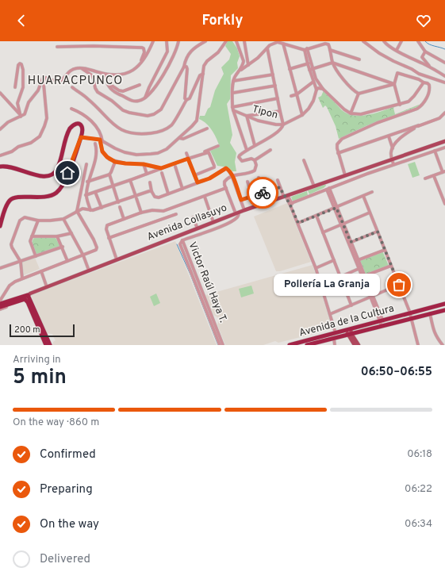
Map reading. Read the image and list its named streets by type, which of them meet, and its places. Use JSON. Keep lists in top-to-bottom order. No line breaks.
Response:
{"streets":{"highway":["Avenida Collasuyo","Avenida de la Cultura"],"street":["Tipon","Victor Raúl Haya T."]},"crossings":[["Avenida Collasuyo","Victor Raúl Haya T."]],"districts":["HUARACPUNCO"],"places":["Pollería La Granja"],"scale_bar":"200 m","page":{"header":"Forkly","bubble":"Pollería La Granja","scale":"200 m","heading":["5 min","Arriving in","06:50–06:55"],"bar":"On the way · 860 m","list":[["Confirmed","06:18"],["Preparing","06:22"],["On the way","06:34"],"Delivered"]}}
